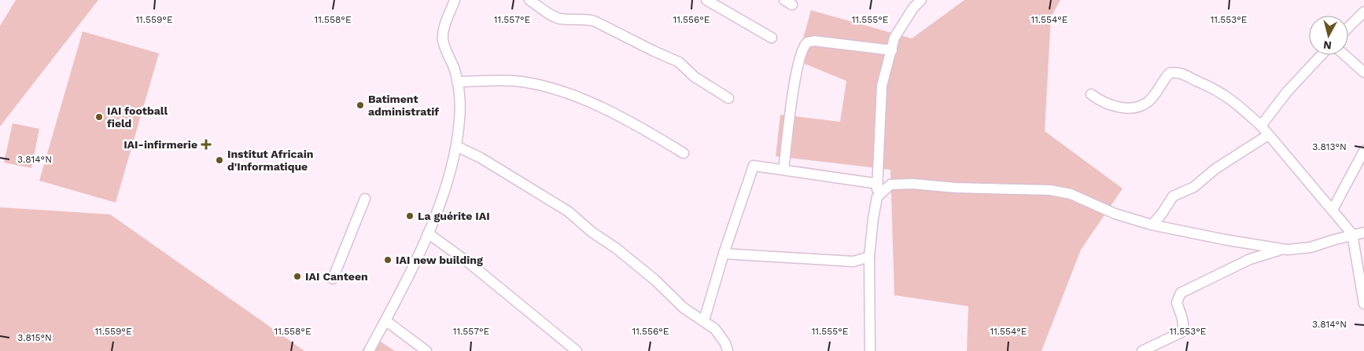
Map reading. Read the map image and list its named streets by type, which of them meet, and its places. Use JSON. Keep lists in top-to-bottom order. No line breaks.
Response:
{"places":{"other":["Batiment administratif","IAI football field","Institut Africain d'Informatique","La guérite IAI","IAI new building","IAI Canteen"],"health":["IAI-infirmerie"]},"north":"bottom","coordinates":["11.559°E","11.558°E","11.557°E","11.556°E","11.555°E","11.554°E","11.553°E","3.813°N","3.814°N","3.815°N"]}
